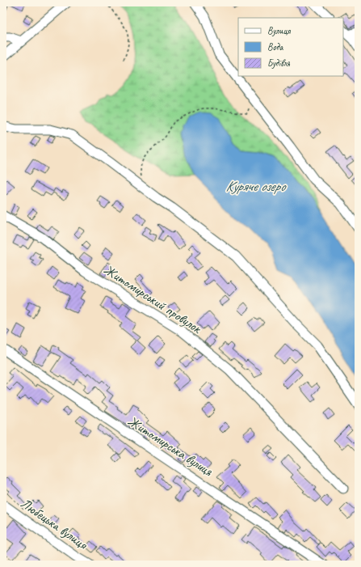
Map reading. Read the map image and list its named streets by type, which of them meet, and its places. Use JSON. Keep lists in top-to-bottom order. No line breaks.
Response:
{"streets":{"street":["Житомирський провулок","Житомирська вулиця","Любецька вулиця"]},"water":["Куряче озеро"],"legend":["Вулиця","Вода","Будівля"]}
